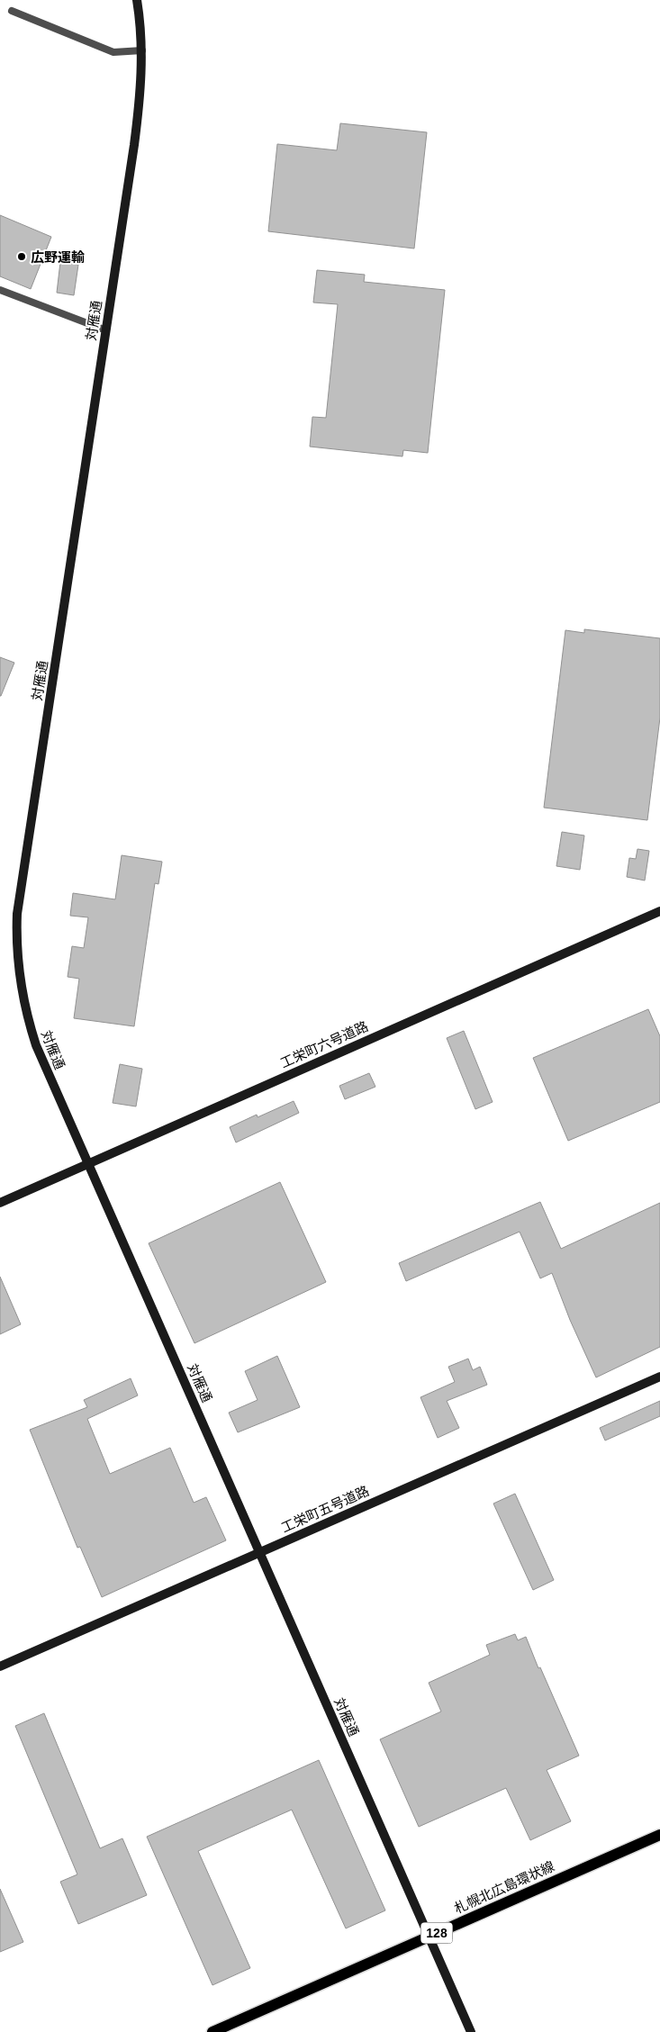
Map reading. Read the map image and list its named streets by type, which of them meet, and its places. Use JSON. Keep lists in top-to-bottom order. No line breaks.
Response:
{"streets":{"main road":["札幌北広島環状線","128"],"street":["対雁通","工栄町六号道路","工栄町五号道路"]},"crossings":[["対雁通","工栄町六号道路"],["対雁通","工栄町五号道路"],["対雁通","札幌北広島環状線"]],"places":["広野運輸"]}
